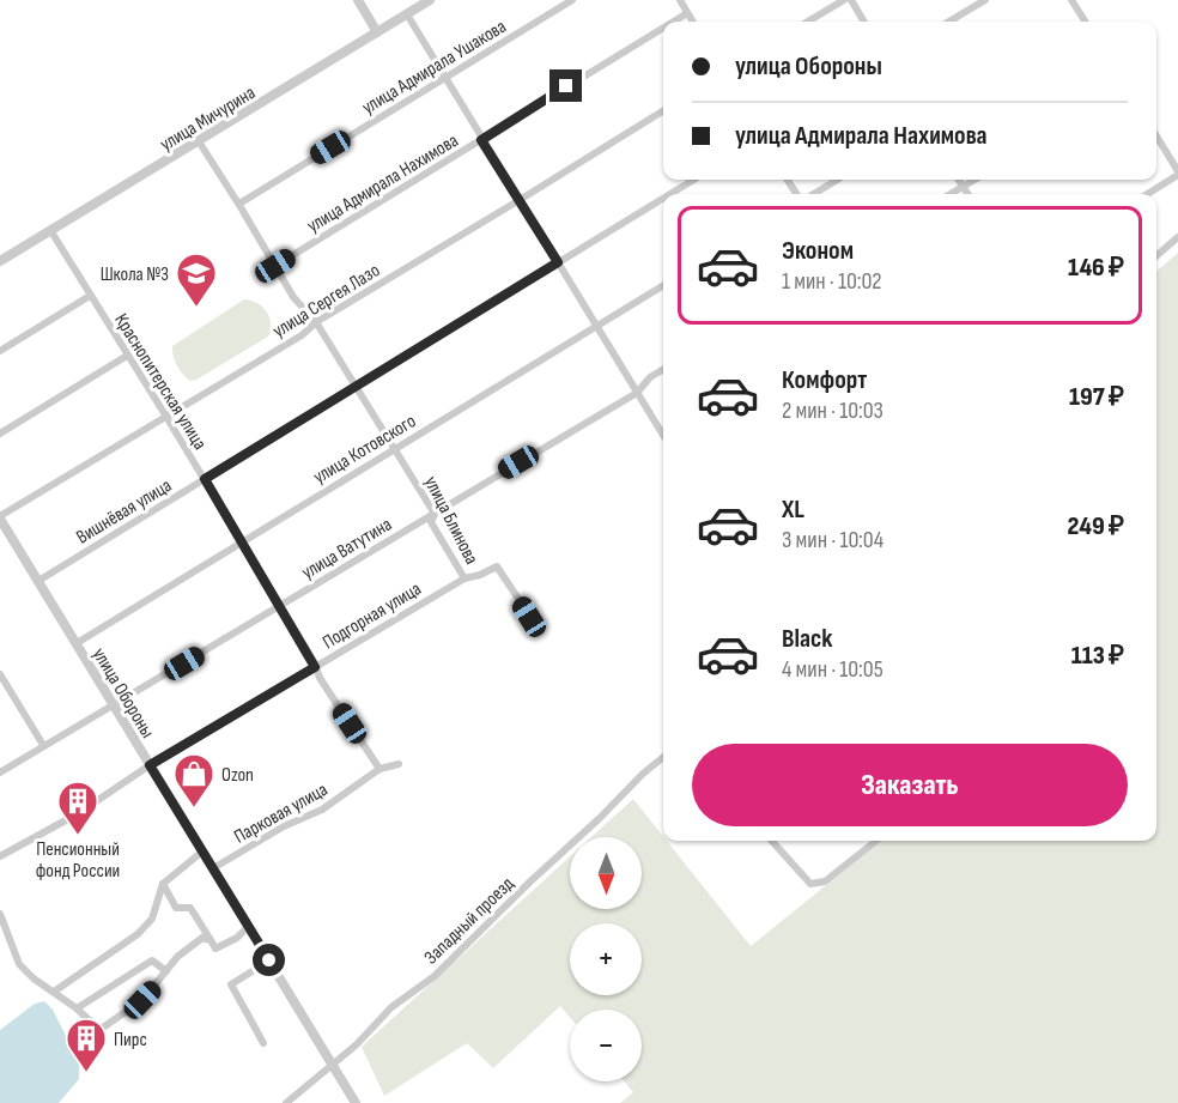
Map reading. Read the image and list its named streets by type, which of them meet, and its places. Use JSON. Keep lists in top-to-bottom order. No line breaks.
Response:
{"streets":{"street":["улица Адмирала Ушакова","улица Мичурина","улица Адмирала Нахимова","улица Сергея Лазо","Краснопитерская улица","улица Котовского","Вишнёвая улица","улица Блинова","улица Ватутина","Подгорная улица","улица Обороны","Парковая улица","Западный проезд"]},"crossings":[["улица Адмирала Ушакова","улица Блинова"],["улица Мичурина","Краснопитерская улица"],["улица Мичурина","улица Блинова"],["улица Адмирала Нахимова","улица Блинова"],["улица Сергея Лазо","Краснопитерская улица"],["улица Сергея Лазо","улица Блинова"],["улица Сергея Лазо","улица Обороны"],["Краснопитерская улица","улица Котовского"],["Краснопитерская улица","Вишнёвая улица"],["Краснопитерская улица","улица Ватутина"],["Краснопитерская улица","Подгорная улица"],["Краснопитерская улица","Парковая улица"],["улица Котовского","улица Блинова"],["улица Котовского","улица Обороны"],["Вишнёвая улица","улица Блинова"],["Вишнёвая улица","улица Обороны"],["улица Блинова","улица Ватутина"],["улица Блинова","Подгорная улица"],["улица Ватутина","улица Обороны"],["Подгорная улица","улица Обороны"],["улица Обороны","Парковая улица"],["улица Обороны","Западный проезд"]],"places":{"school or university":["Школа №3"],"shop":["Ozon"],"building":["Пенсионный фонд России","Пирс"]},"north":"bottom","page":{"banner":["улица Обороны","улица Адмирала Нахимова"],"list":[{"name":"Эконом","note":"1 мин · 10:02","value":"146 ₽"},{"name":"Комфорт","note":"2 мин · 10:03","value":"197 ₽"},{"name":"XL","note":"3 мин · 10:04","value":"249 ₽"},{"name":"Black","note":"4 мин · 10:05","value":"113 ₽"}],"buttons":"Заказать","map_buttons":["+","−"]}}
